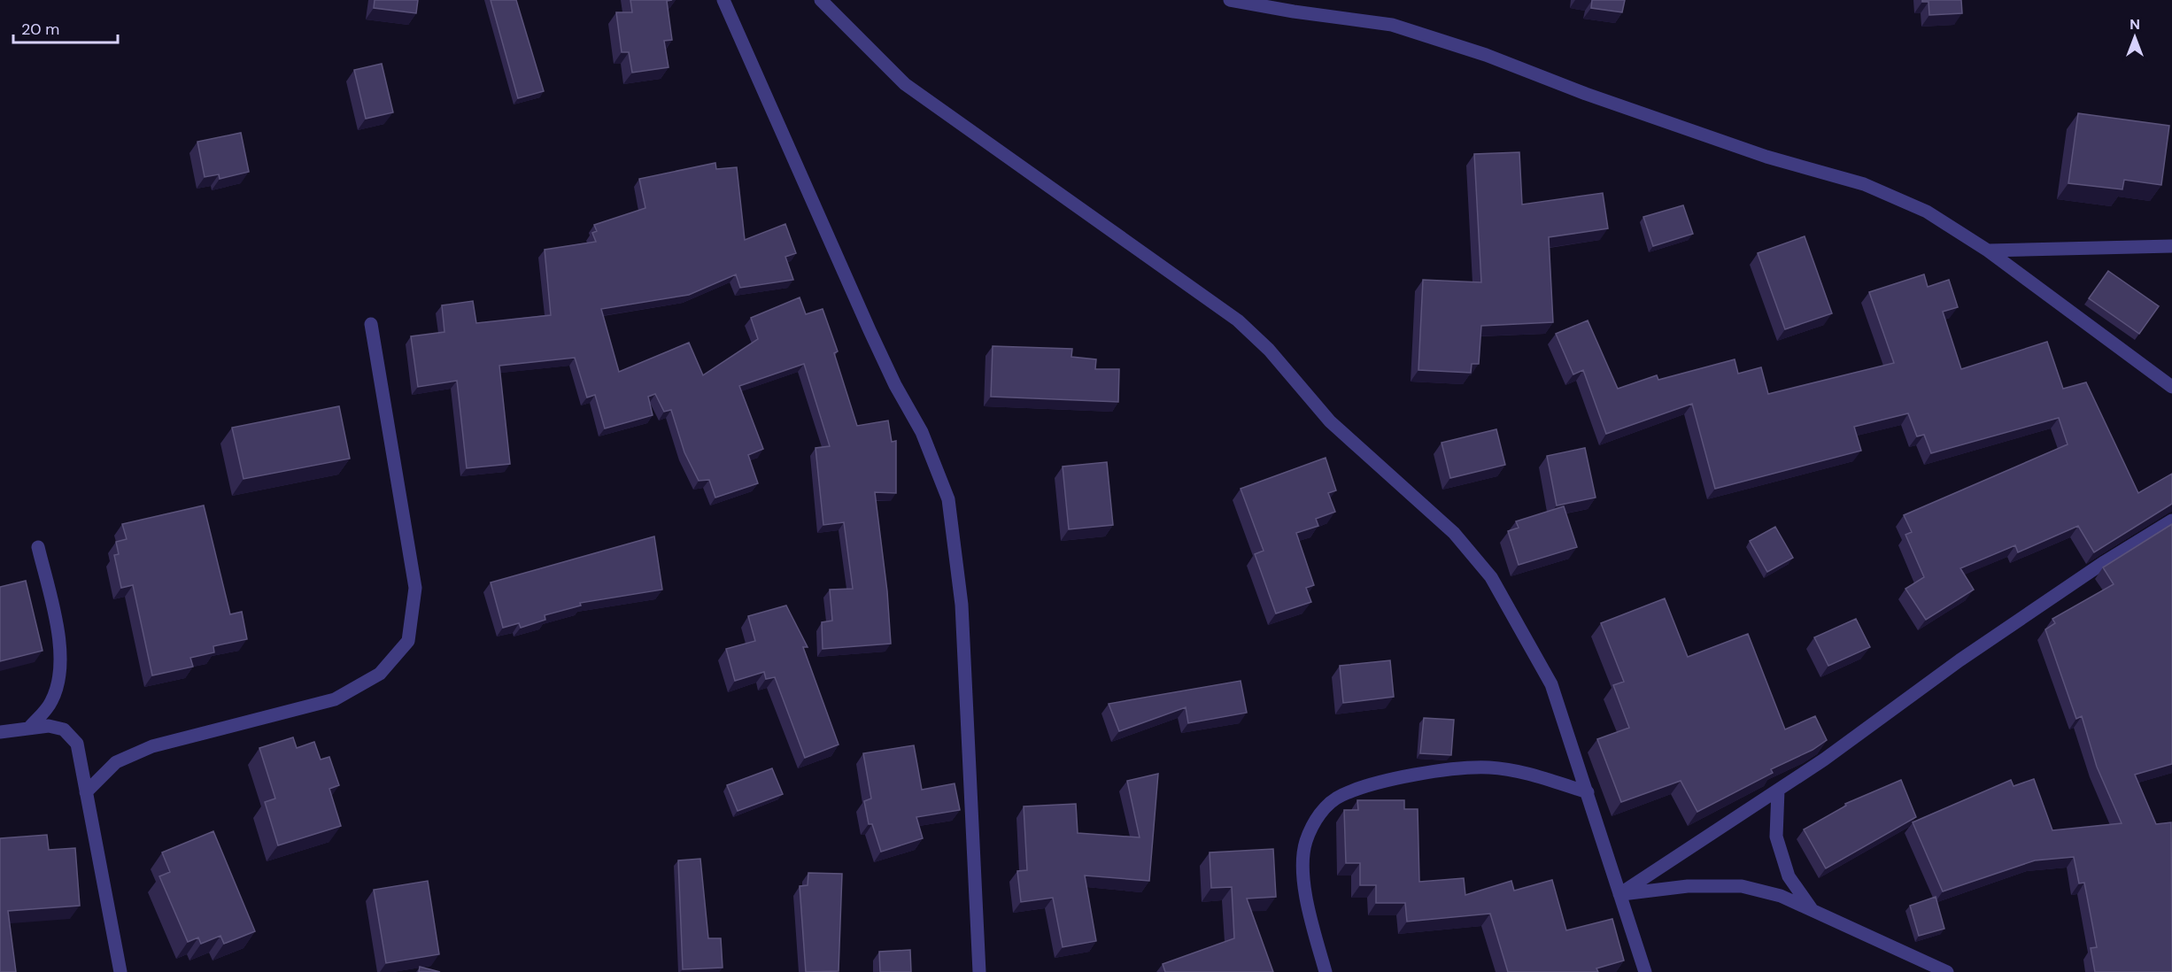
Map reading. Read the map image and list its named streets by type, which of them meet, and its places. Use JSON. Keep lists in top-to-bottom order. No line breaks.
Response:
{"scale_bar":"20 m","north":"top"}
